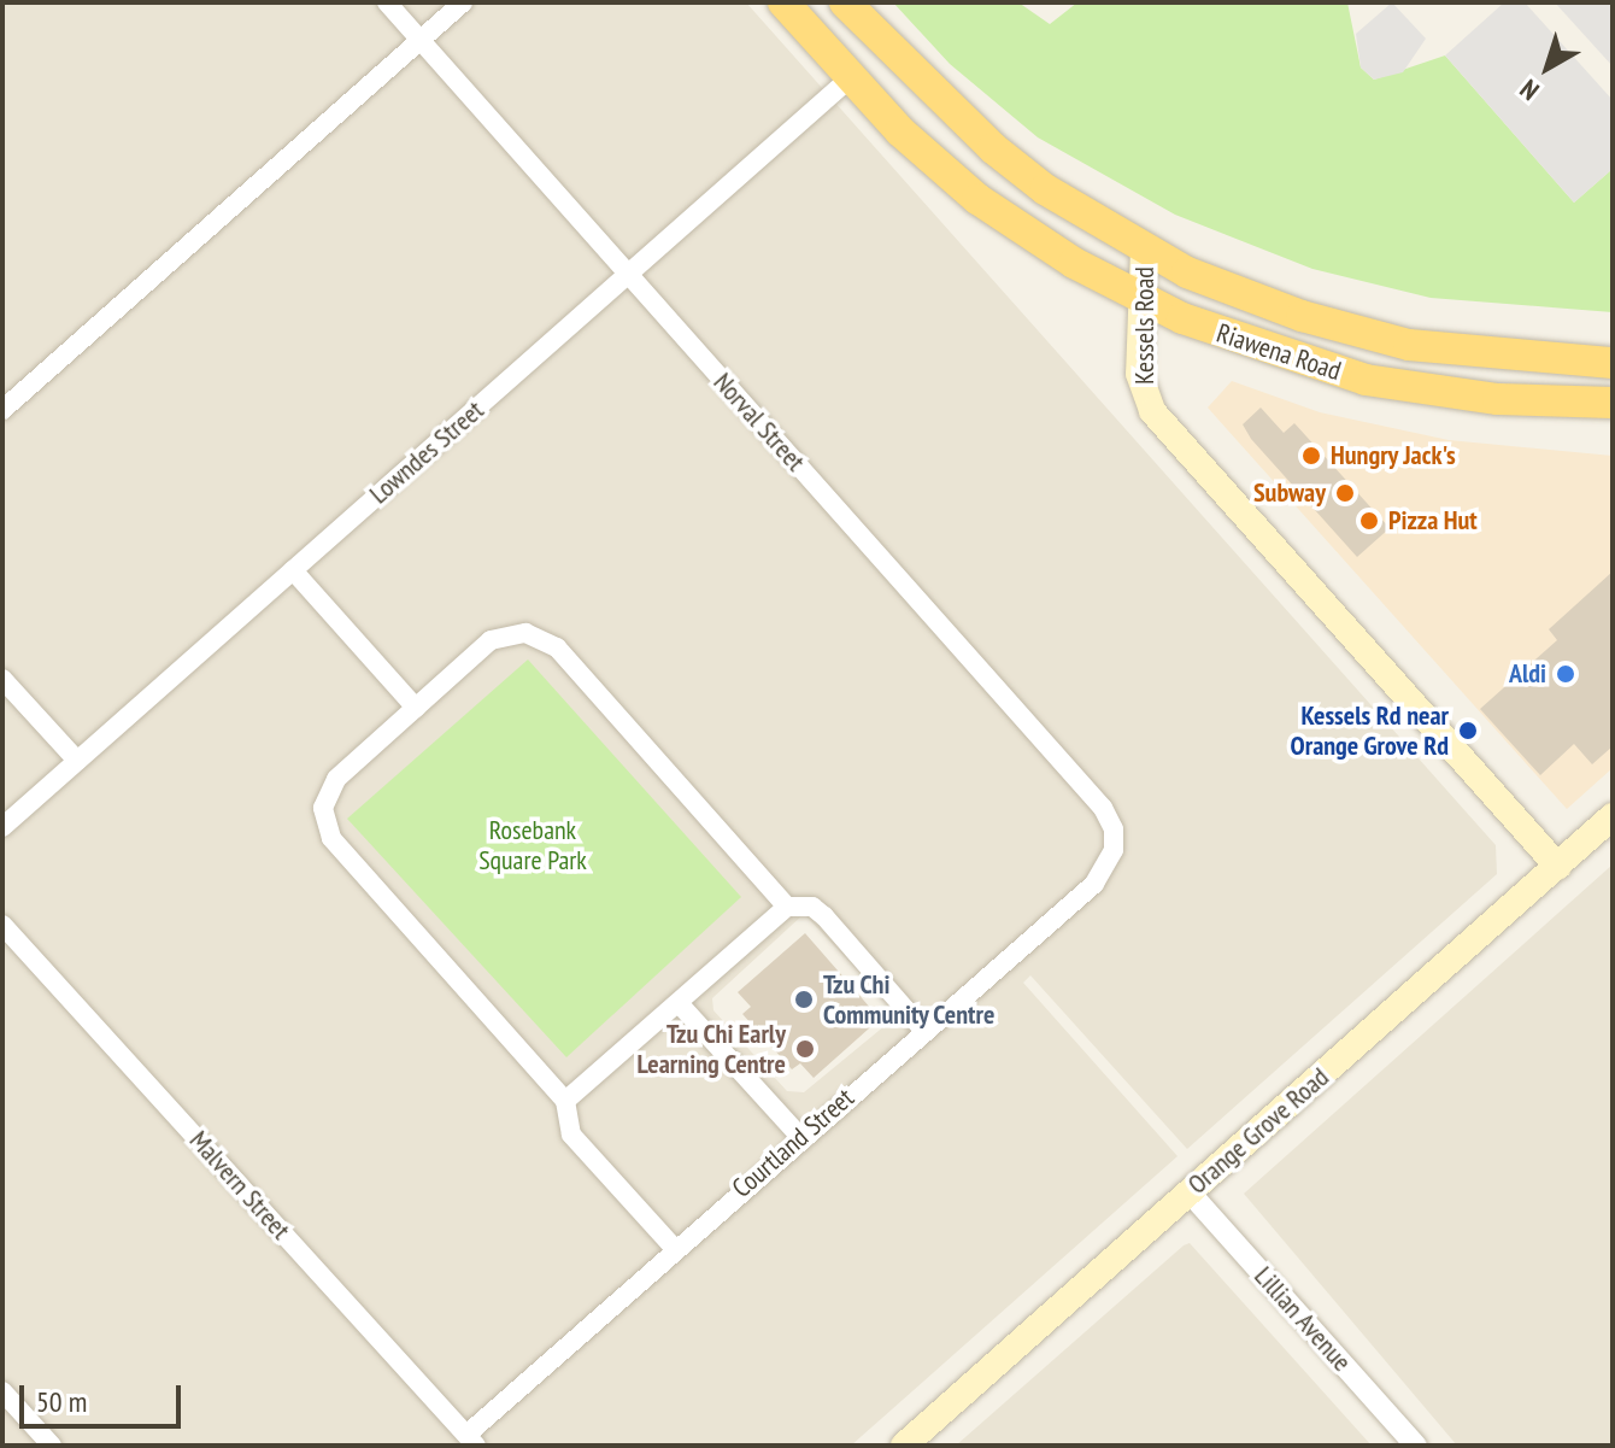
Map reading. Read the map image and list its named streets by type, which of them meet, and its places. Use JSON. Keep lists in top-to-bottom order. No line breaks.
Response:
{"streets":{"highway":["Kessels Road","Riawena Road"],"main road":["Orange Grove Road"],"street":["Norval Street","Lowndes Street","Courtland Street","Malvern Street","Lillian Avenue"]},"crossings":[["Kessels Road","Riawena Road"],["Kessels Road","Orange Grove Road"],["Riawena Road","Lowndes Street"],["Norval Street","Lowndes Street"],["Norval Street","Courtland Street"],["Orange Grove Road","Lillian Avenue"],["Courtland Street","Malvern Street"]],"parks":["Rosebank Square Park"],"places":["Hungry Jack's","Subway","Pizza Hut","Aldi","Kessels Rd near Orange Grove Rd","Tzu Chi Community Centre","Tzu Chi Early Learning Centre"],"scale_bar":"50 m","north":"bottom left"}
